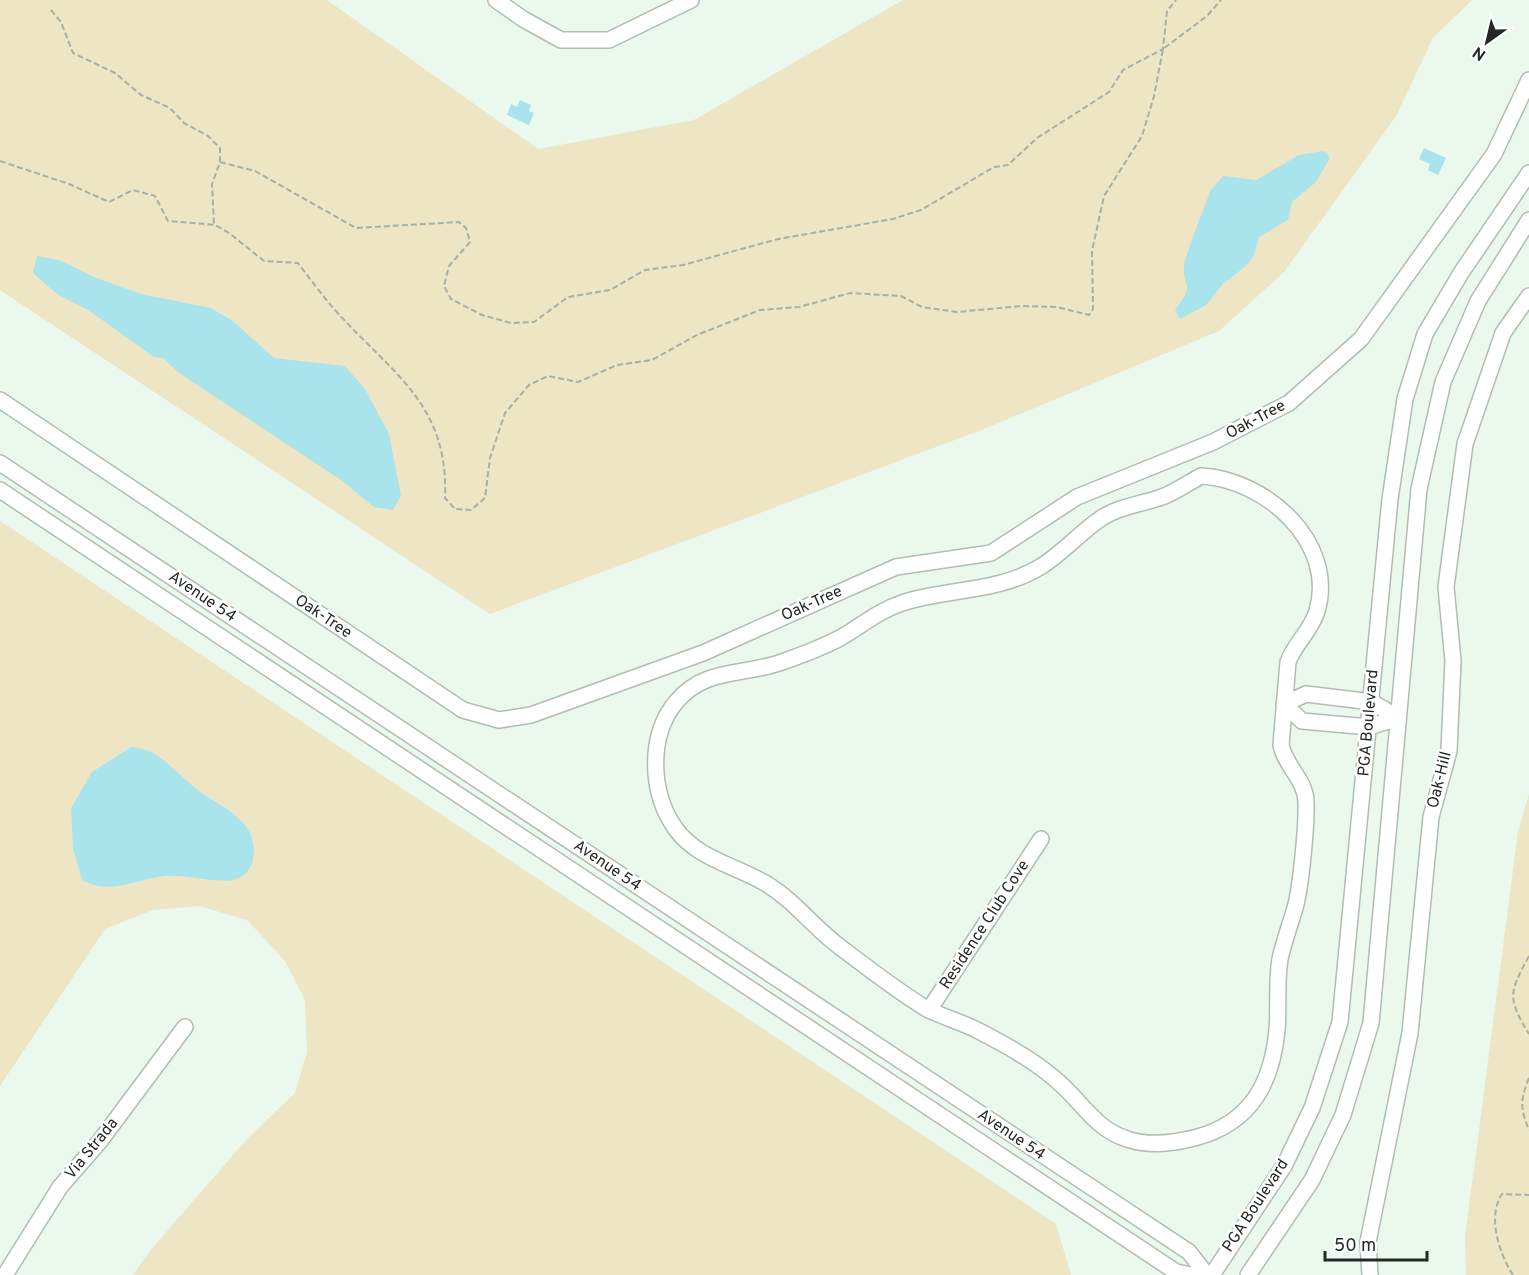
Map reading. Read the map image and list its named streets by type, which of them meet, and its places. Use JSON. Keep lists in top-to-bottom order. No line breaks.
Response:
{"streets":{"street":["Oak-Tree","Avenue 54","PGA Boulevard","Oak-Hill","Residence Club Cove","Via Strada"]},"scale_bar":"50 m","north":"bottom left"}
